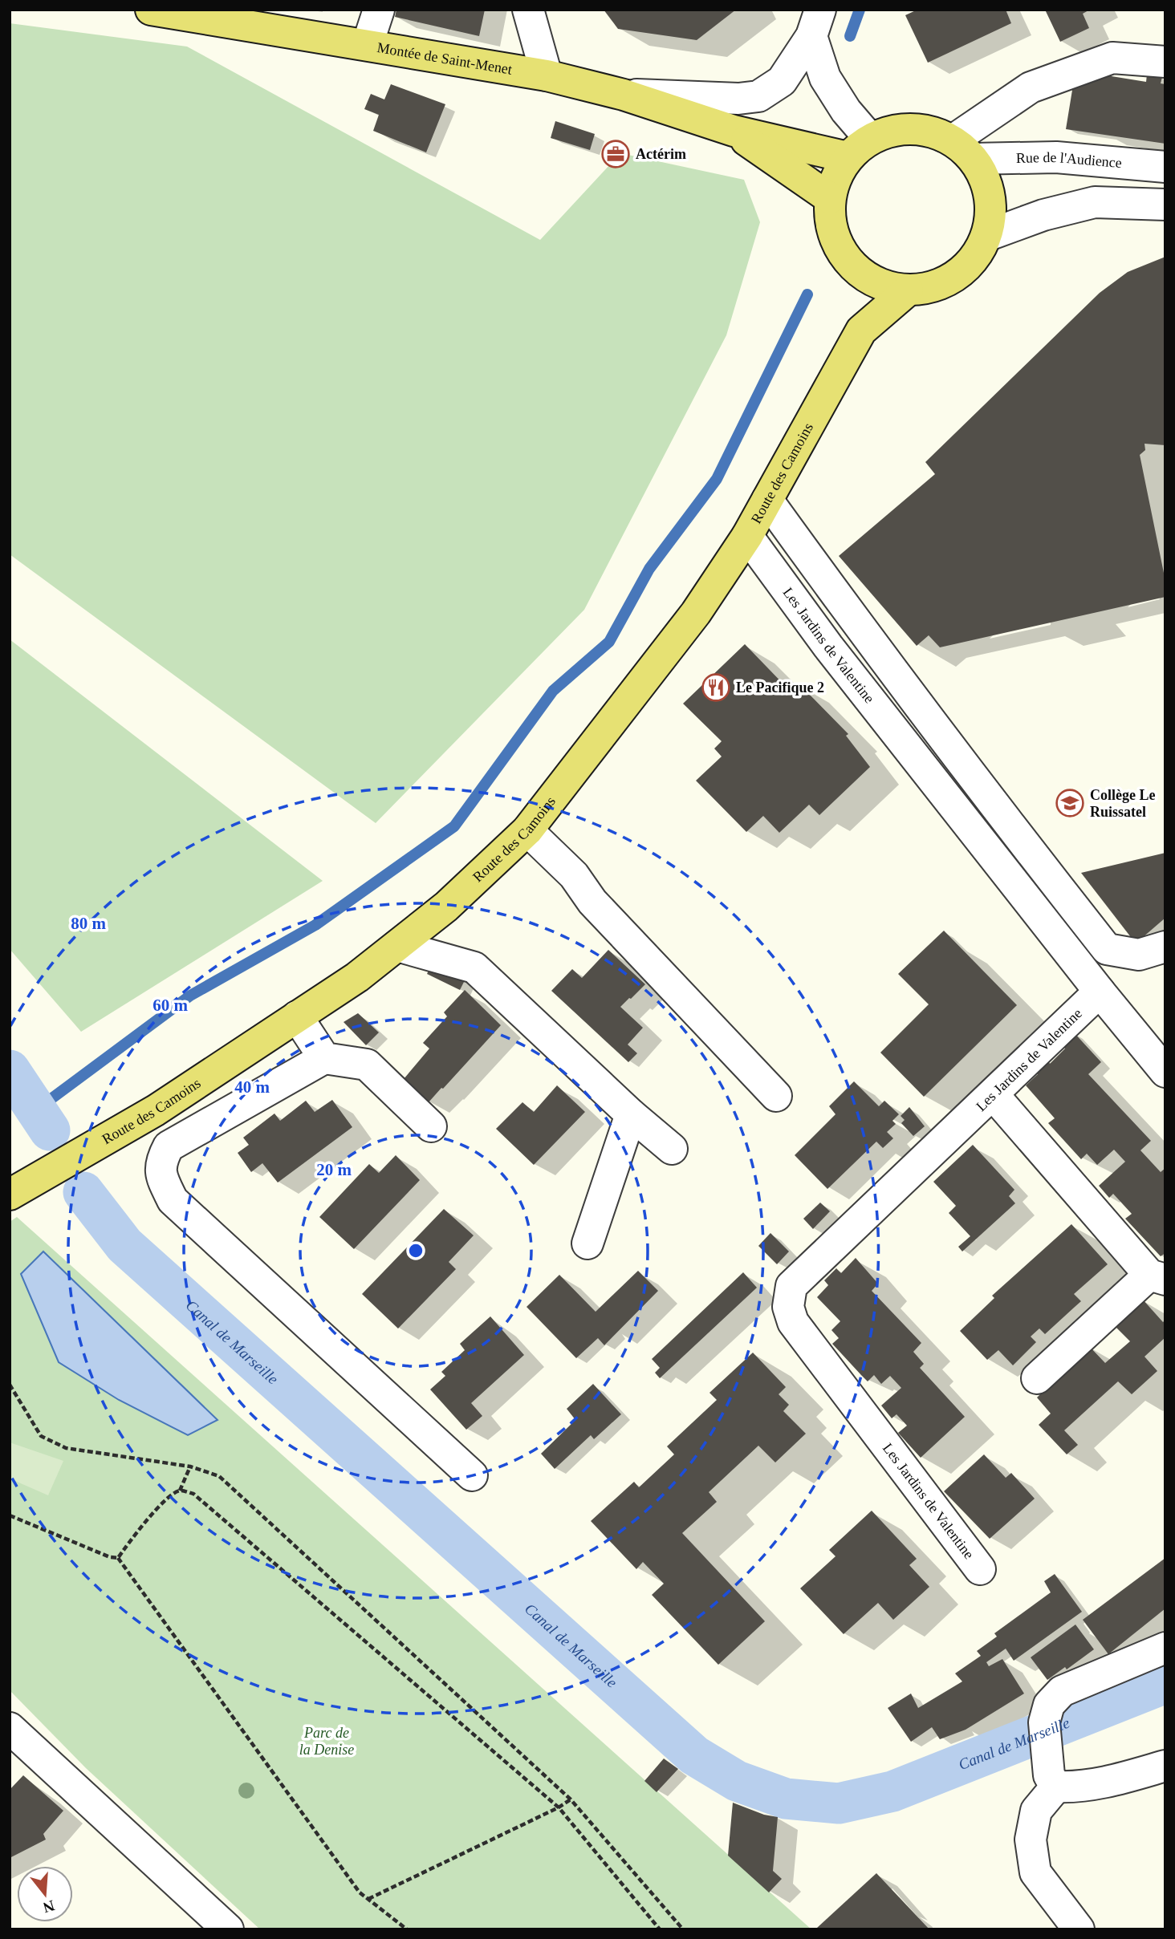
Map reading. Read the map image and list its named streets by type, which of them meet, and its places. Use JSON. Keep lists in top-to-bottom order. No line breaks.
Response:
{"streets":{"main road":["Montée de Saint-Menet","Route des Camoins"],"street":["Rue de l'Audience","Les Jardins de Valentine"]},"crossings":[["Montée de Saint-Menet","Rue de l'Audience"],["Montée de Saint-Menet","Route des Camoins"],["Rue de l'Audience","Route des Camoins"],["Route des Camoins","Les Jardins de Valentine"]],"water":["Canal de Marseille"],"parks":["Parc de la Denise"],"places":{"office":["Actérim"],"restaurant":["Le Pacifique 2"],"school or university":["Collège Le Ruissatel"]},"north":"bottom","rings":["80 m","60 m","40 m","20 m"]}
